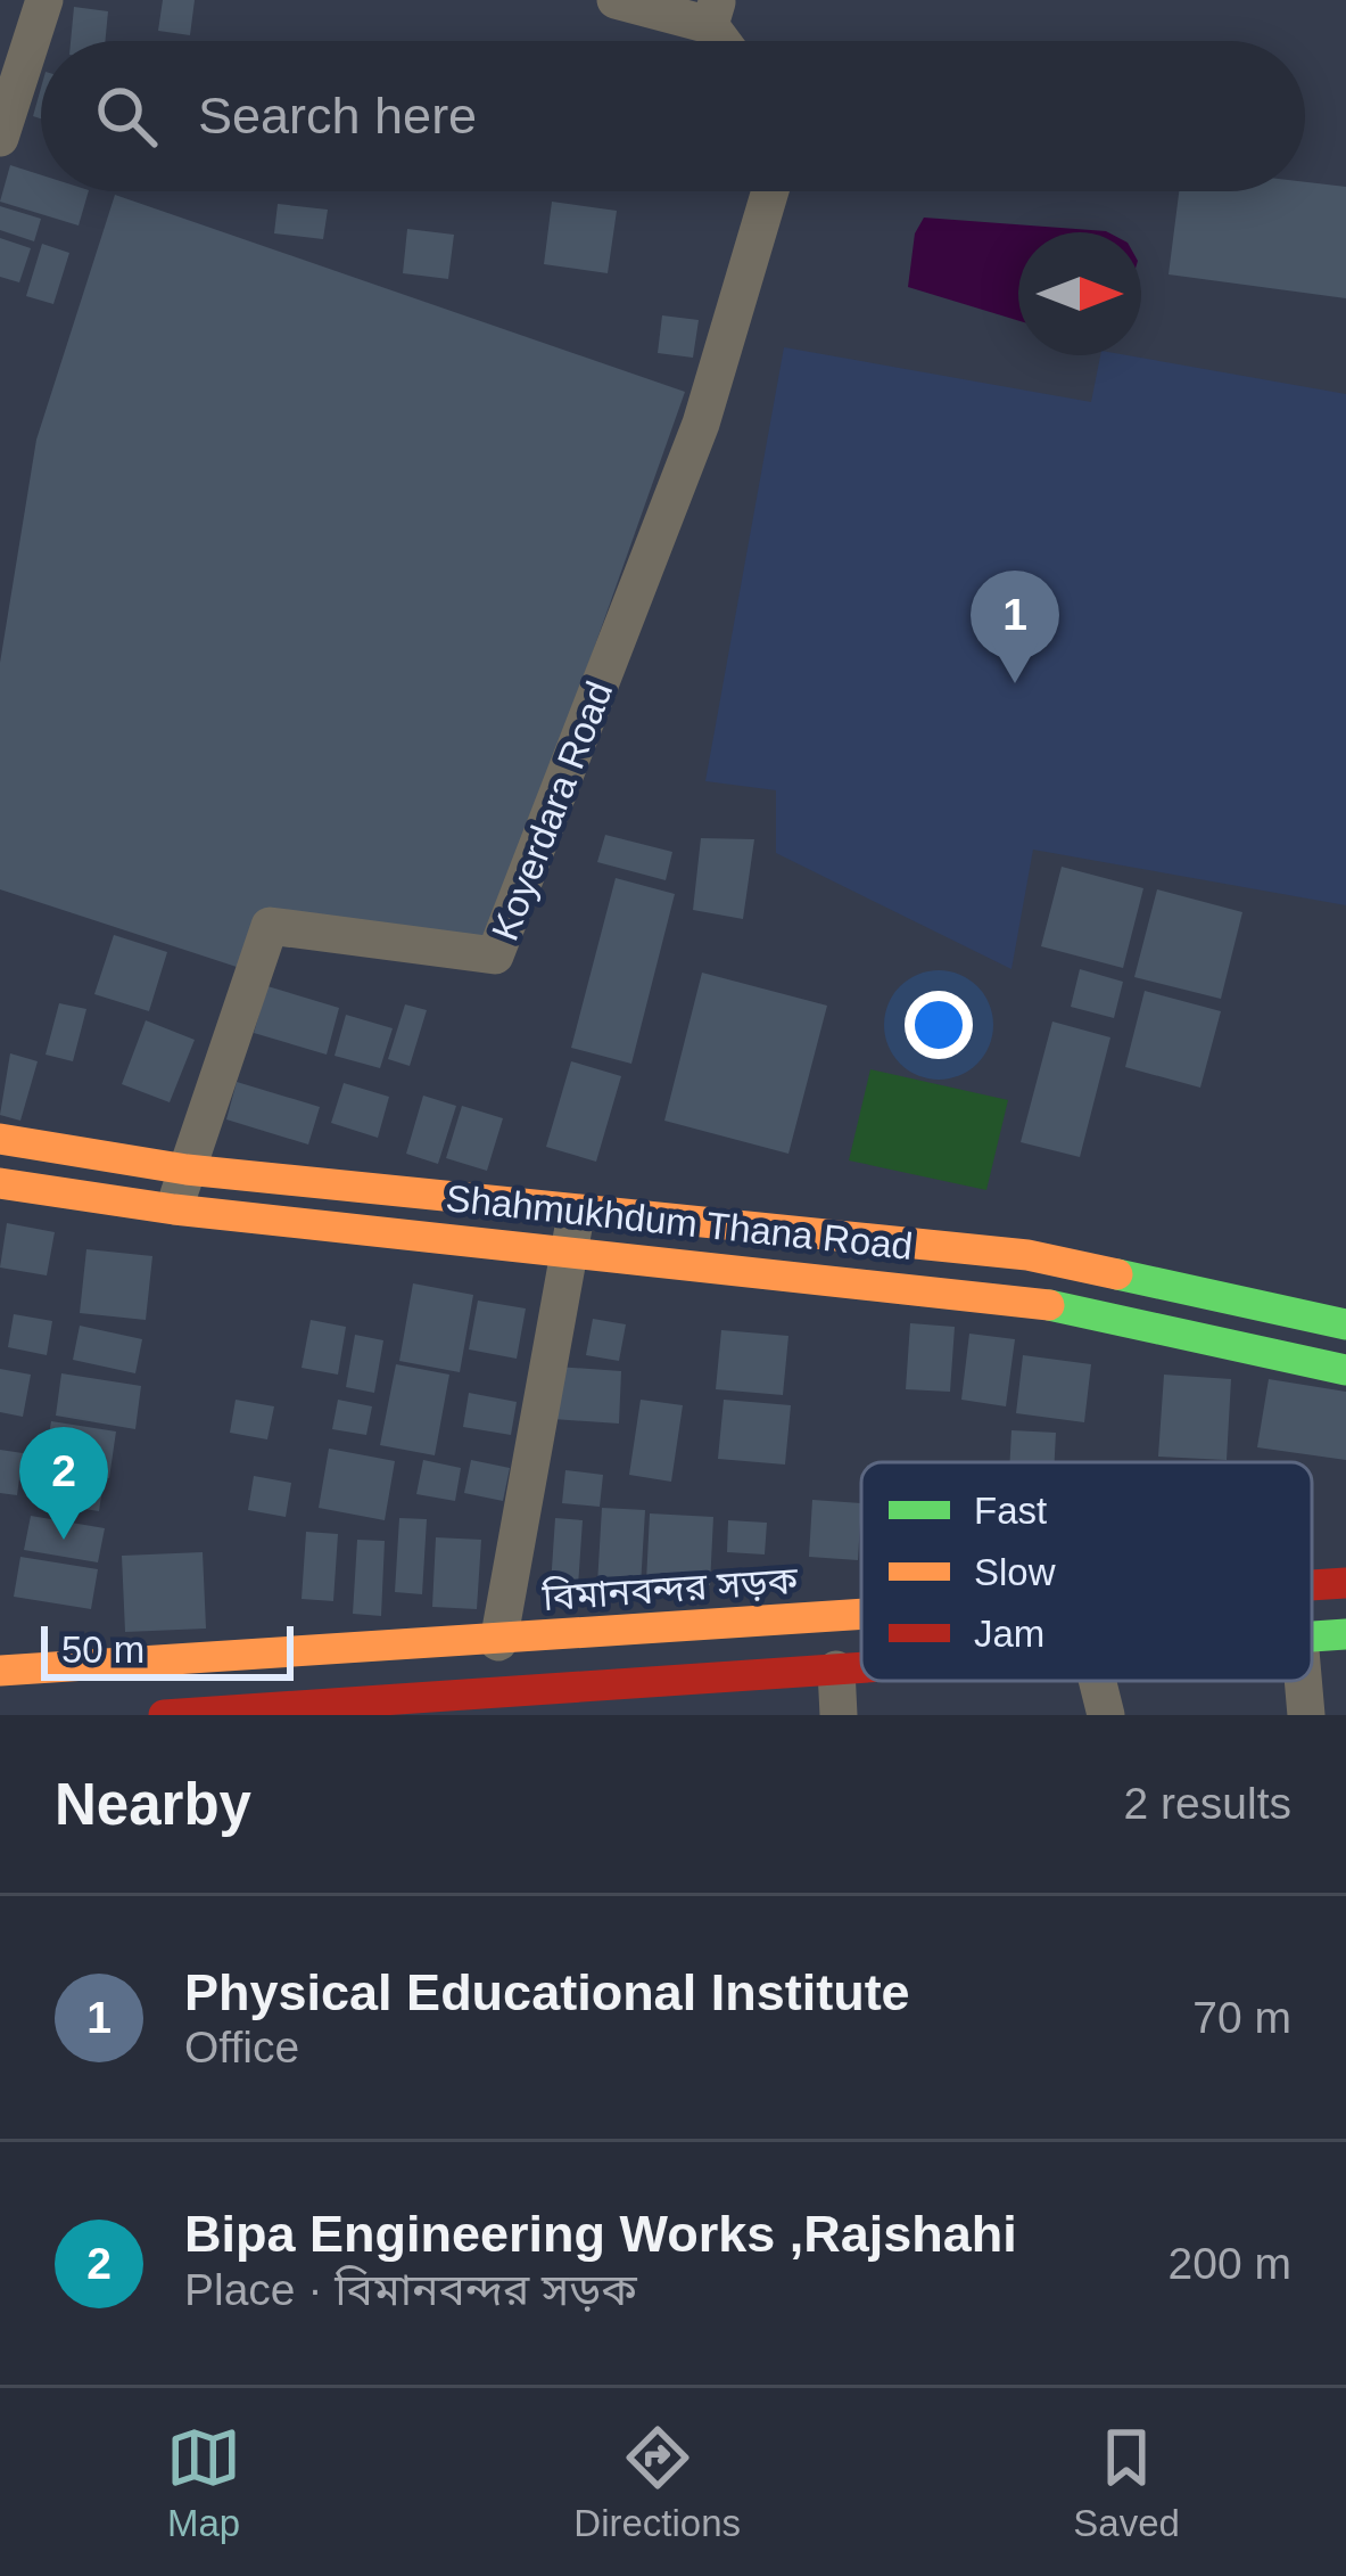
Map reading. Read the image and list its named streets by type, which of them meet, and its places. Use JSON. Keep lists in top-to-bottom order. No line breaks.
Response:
{"streets":{"main road":["Shahmukhdum Thana Road","বিমানবন্দর সড়ক"],"street":["Koyerdara Road"]},"crossings":[["Koyerdara Road","Shahmukhdum Thana Road"]],"legend":["Fast","Slow","Jam"],"scale_bar":"50 m","north":"right","page":{"search":"Search here","pins":["1","2"],"scale":"50 m","heading":["Nearby","2 results"],"list":[{"mark":"1","name":"Physical Educational Institute","note":"Office","value":"70 m"},{"mark":"2","name":"Bipa Engineering Works ,Rajshahi","note":"Place · বিমানবন্দর সড়ক","value":"200 m"}],"nav":["Map","Directions","Saved"]}}
